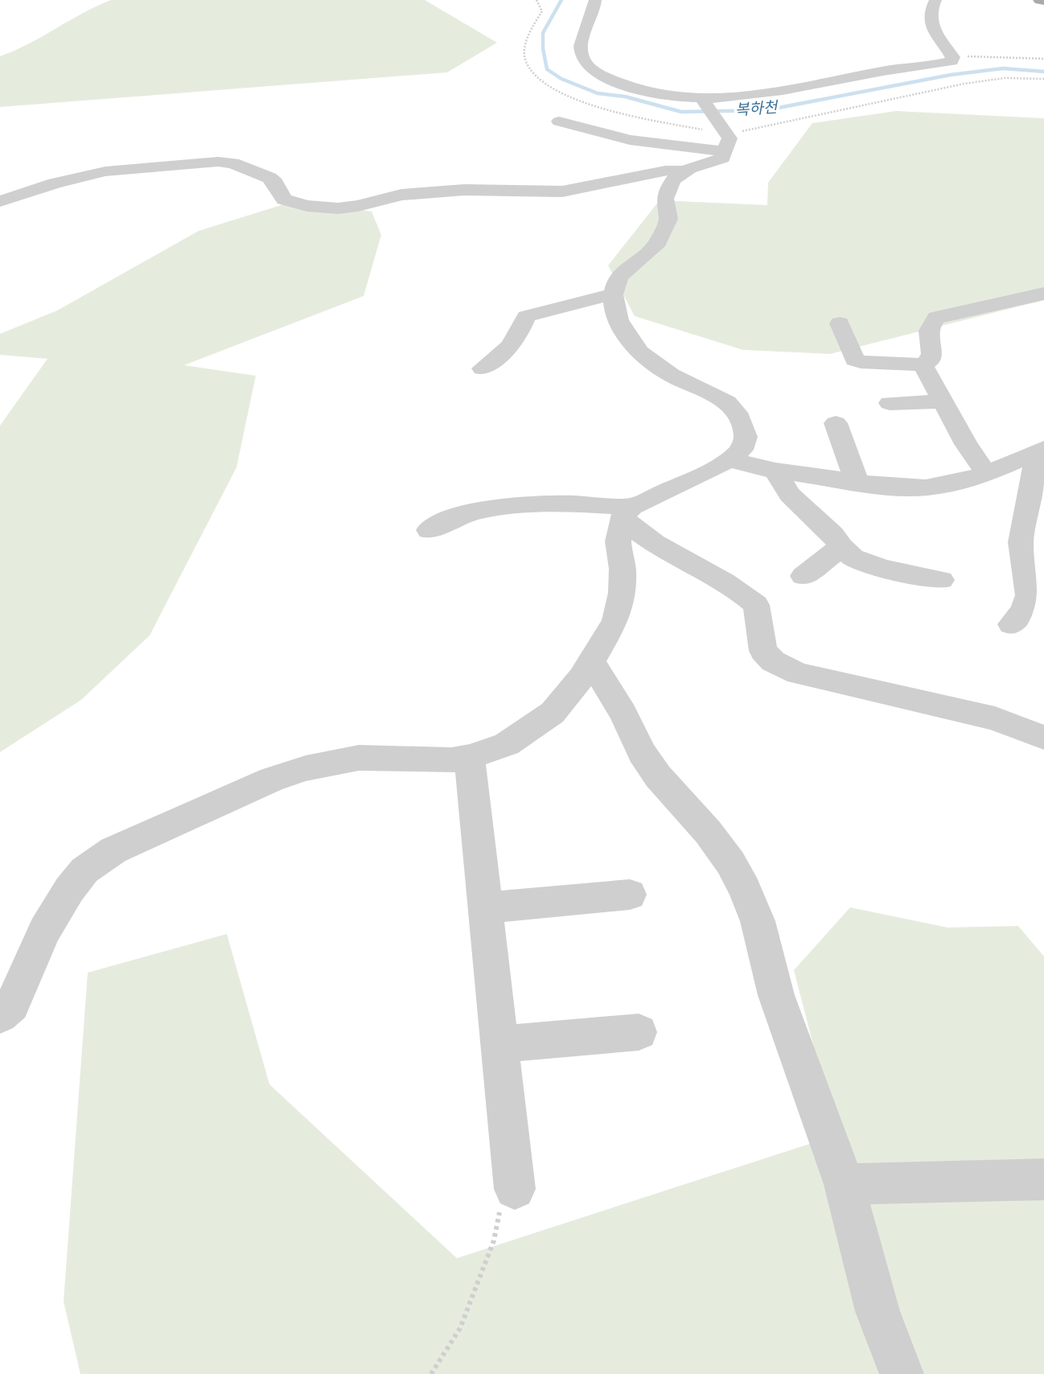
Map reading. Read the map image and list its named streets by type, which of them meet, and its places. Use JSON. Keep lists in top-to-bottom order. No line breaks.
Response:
{"water":["복하천"]}
